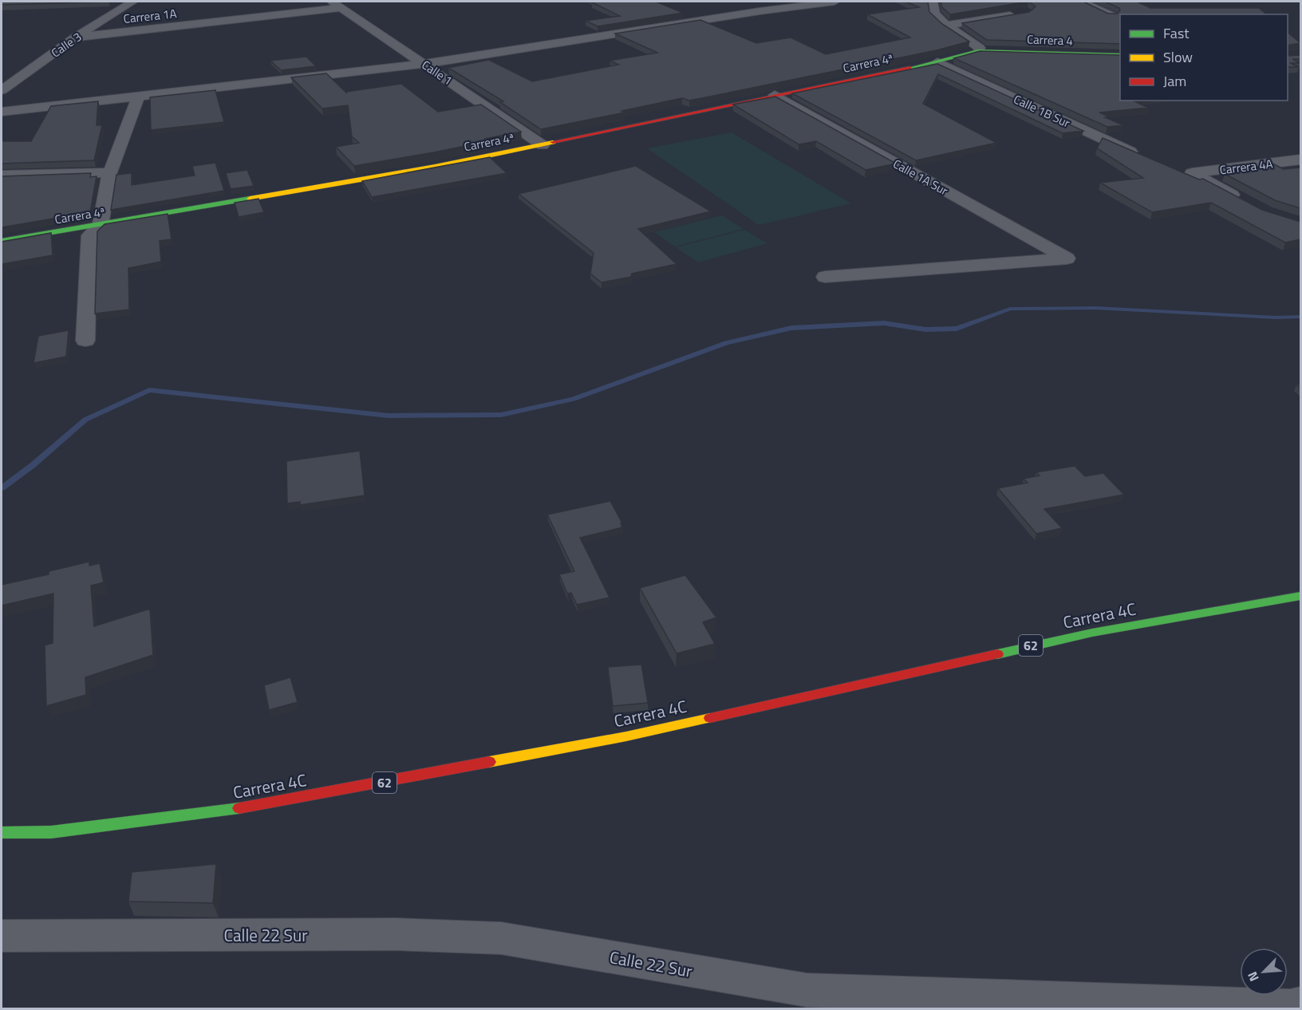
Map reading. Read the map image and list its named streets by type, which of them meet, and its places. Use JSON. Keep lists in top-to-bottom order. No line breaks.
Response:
{"streets":{"street":["Carrera 1A","Carrera 4","Calle 3","Carrera 4ª","Calle 1","Calle 1B Sur","Carrera 4A","Calle 1A Sur","Carrera 4C","62","Calle 22 Sur"]},"crossings":[["Carrera 1A","Calle 3"],["Carrera 1A","Calle 1"],["Carrera 4","Carrera 4ª"],["Carrera 4ª","Calle 1"],["Carrera 4ª","Calle 1B Sur"],["Carrera 4ª","Calle 1A Sur"]],"legend":["Fast","Slow","Jam"],"north":"bottom left"}
